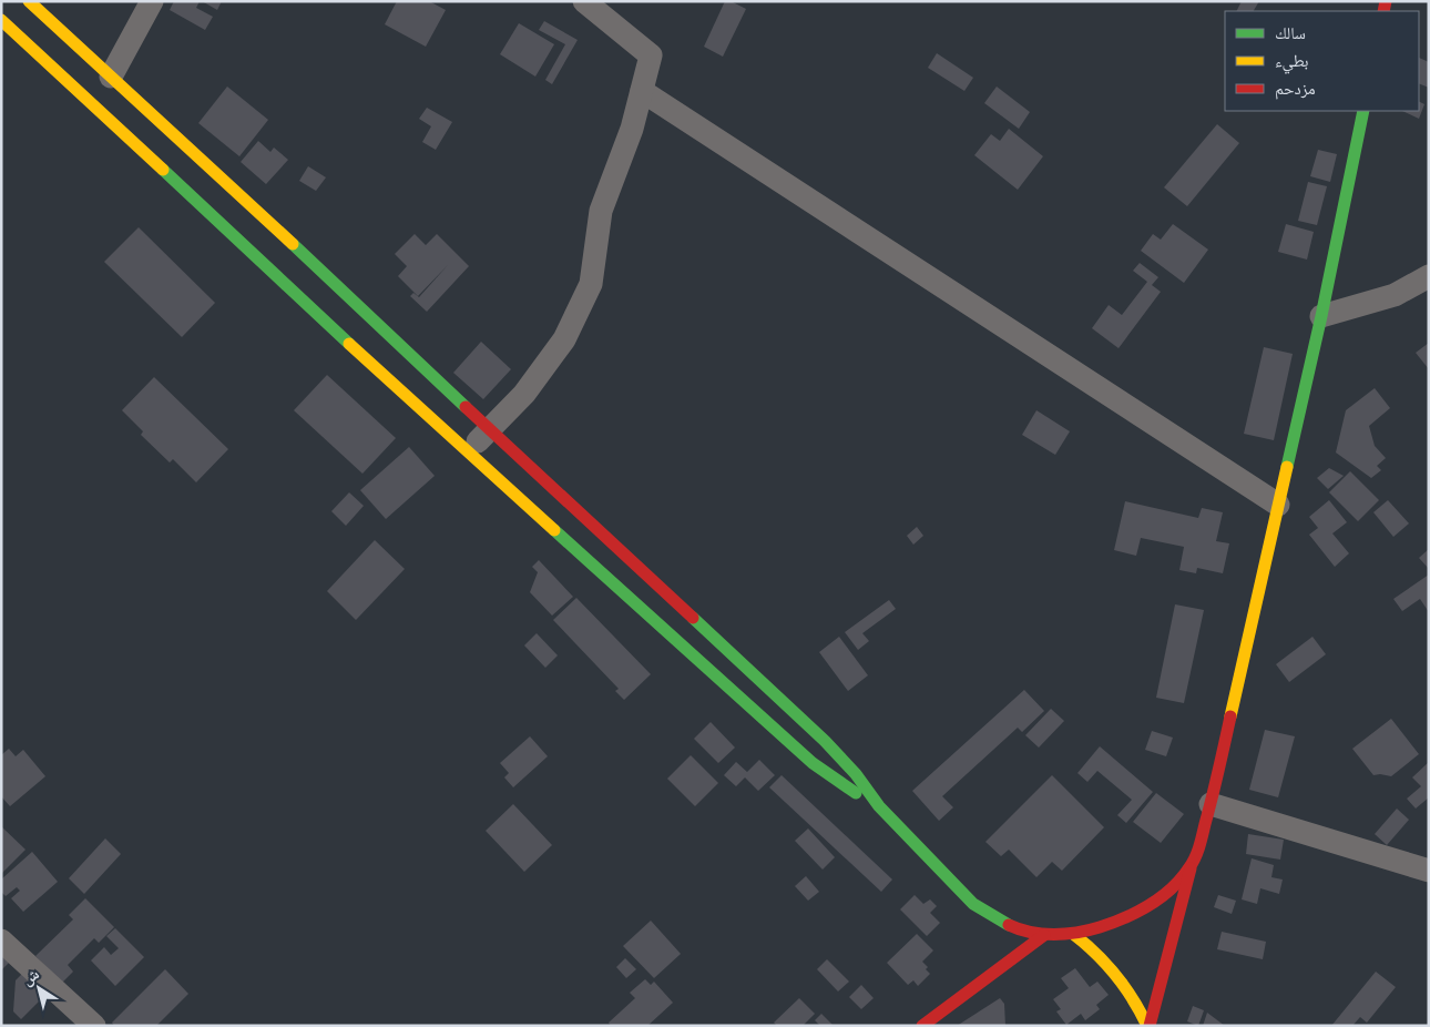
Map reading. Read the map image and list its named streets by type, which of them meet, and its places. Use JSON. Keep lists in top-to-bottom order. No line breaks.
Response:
{"legend":["سالك","بطيء","مزدحم"],"north":"top left"}
